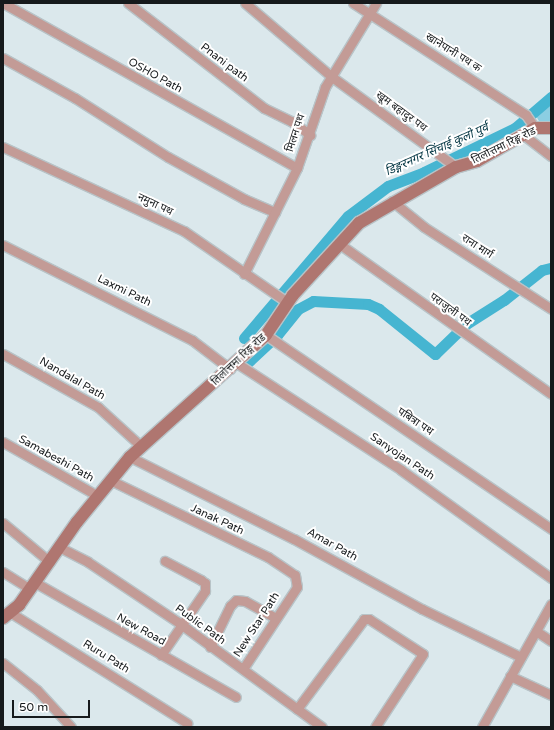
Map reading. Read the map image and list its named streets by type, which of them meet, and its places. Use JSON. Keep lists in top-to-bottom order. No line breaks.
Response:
{"streets":{"street":["खानेपानी पथ क","Pnani path","OSHO Path","खूम बहादुर पथ","मिलन पथ","तिलोत्तमा रिङ्ग रोड","नमुना पथ","राना मार्ग","Laxmi Path","पराजुली पथ","Nandalal Path","पबित्रा पथ","Sanyojan Path","Samabeshi Path","Janak Path","Amar Path","Public Path","New Star Path","New Road","Ruru Path"]},"crossings":[["खानेपानी पथ क","मिलन पथ"],["खानेपानी पथ क","तिलोत्तमा रिङ्ग रोड"],["Pnani path","मिलन पथ"],["OSHO Path","मिलन पथ"],["खूम बहादुर पथ","मिलन पथ"],["खूम बहादुर पथ","तिलोत्तमा रिङ्ग रोड"],["मिलन पथ","नमुना पथ"],["तिलोत्तमा रिङ्ग रोड","नमुना पथ"],["तिलोत्तमा रिङ्ग रोड","राना मार्ग"],["तिलोत्तमा रिङ्ग रोड","Laxmi Path"],["तिलोत्तमा रिङ्ग रोड","पराजुली पथ"],["तिलोत्तमा रिङ्ग रोड","Nandalal Path"],["तिलोत्तमा रिङ्ग रोड","पबित्रा पथ"],["तिलोत्तमा रिङ्ग रोड","Sanyojan Path"],["तिलोत्तमा रिङ्ग रोड","Samabeshi Path"],["तिलोत्तमा रिङ्ग रोड","Janak Path"],["तिलोत्तमा रिङ्ग रोड","Amar Path"],["तिलोत्तमा रिङ्ग रोड","Public Path"],["तिलोत्तमा रिङ्ग रोड","New Road"],["तिलोत्तमा रिङ्ग रोड","Ruru Path"],["Laxmi Path","Sanyojan Path"],["Janak Path","New Star Path"],["Public Path","New Star Path"]],"water":["डिङ्गरनगर सिंचाई कुलो पुर्व"],"scale_bar":"50 m"}
